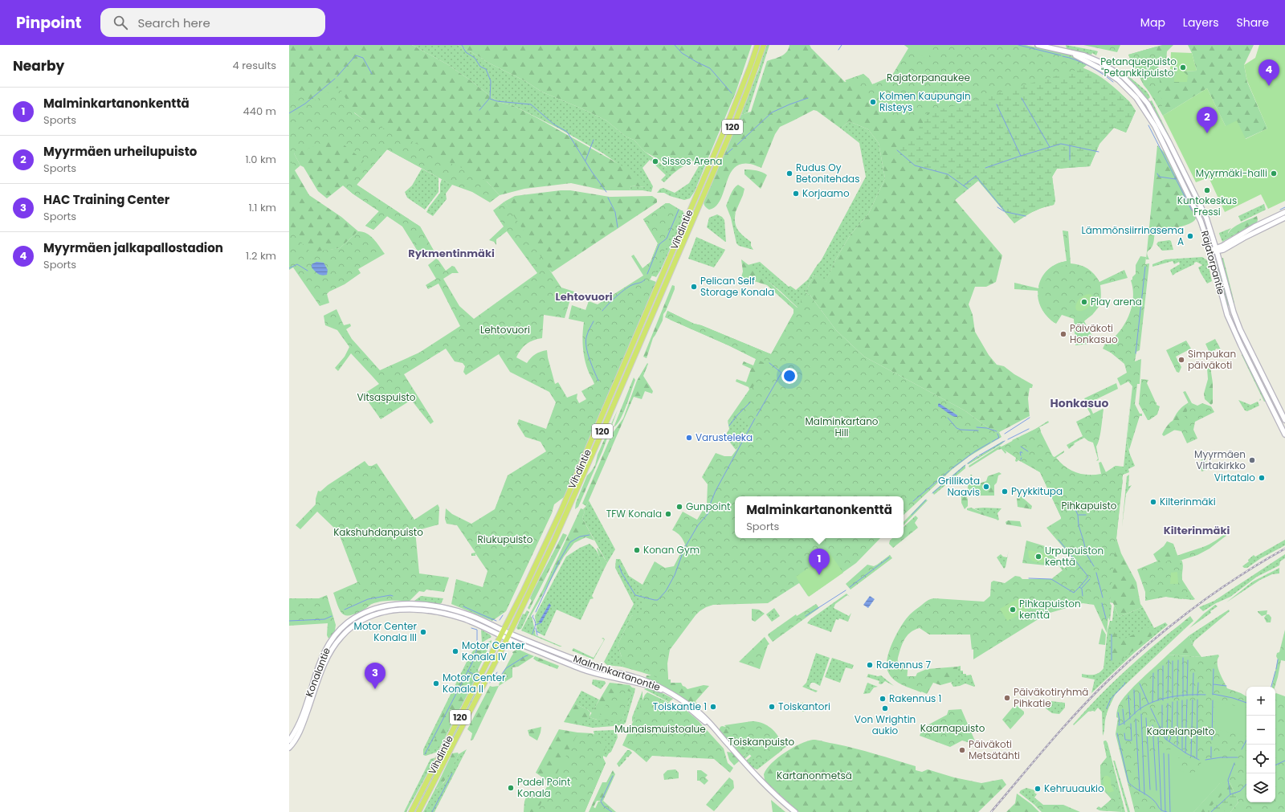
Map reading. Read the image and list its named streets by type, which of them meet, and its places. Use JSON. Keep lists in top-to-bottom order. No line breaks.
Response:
{"streets":{"main road":["120","Vihdintie","Rajatorpantie","Konalantie","Malminkartanontie"]},"crossings":[["Vihdintie","Konalantie"],["Vihdintie","Malminkartanontie"],["Konalantie","Malminkartanontie"]],"districts":["Rykmentinmäki","Lehtovuori","Honkasuo","Kilterinmäki"],"parks":["Rajatorpanaukee","Lehtovuori","Vitsaspuisto","Malminkartano Hill","Pihkapuisto","Kakshuhdanpuisto","Riukupuisto","Kaarnapuisto","Muinaismuistoalue","Kaarelanpelto","Toiskanpuisto","Kartanonmetsä"],"places":["Petanquepuisto \"Petankkipuisto\"","Kolmen Kaupungin Risteys","Sissos Arena","Rudus Oy Betonitehdas","Myyrmäki-halli","Kuntokeskus Fressi","Korjaamo","Lämmönsiirrinasema A","Pelican Self Storage Konala","Play arena","Päiväkoti Honkasuo","Simpukan päiväkoti","Varusteleka","Myyrmäen Virtakirkko","Virtatalo","Grillikota Naavis","Pyykkitupa","Kilterinmäki","Gunpoint","TFW Konala","Konan Gym","Urpupuiston kenttä","Pihkapuiston kenttä","Motor Center Konala III","Motor Center Konala IV","Rakennus 7","Motor Center Konala II","Päiväkotiryhmä Pihkatie","Rakennus 1","Toiskantie 1","Toiskantori","Von Wrightin aukio","Päiväkoti Metsätähti","Padel Point Konala","Kehruuaukio"],"page":{"header":"Pinpoint","search":"Search here","nav":["Map","Layers","Share"],"heading":["Nearby","4 results"],"pins":["4","2","1","3"],"list":[{"mark":"1","name":"Malminkartanonkenttä","note":"Sports","value":"440 m"},{"mark":"2","name":"Myyrmäen urheilupuisto","note":"Sports","value":"1.0 km"},{"mark":"3","name":"HAC Training Center","note":"Sports","value":"1.1 km"},{"mark":"4","name":"Myyrmäen jalkapallostadion","note":"Sports","value":"1.2 km"}],"popup":["Malminkartanonkenttä","Sports"],"map_buttons":["+","−"]}}
